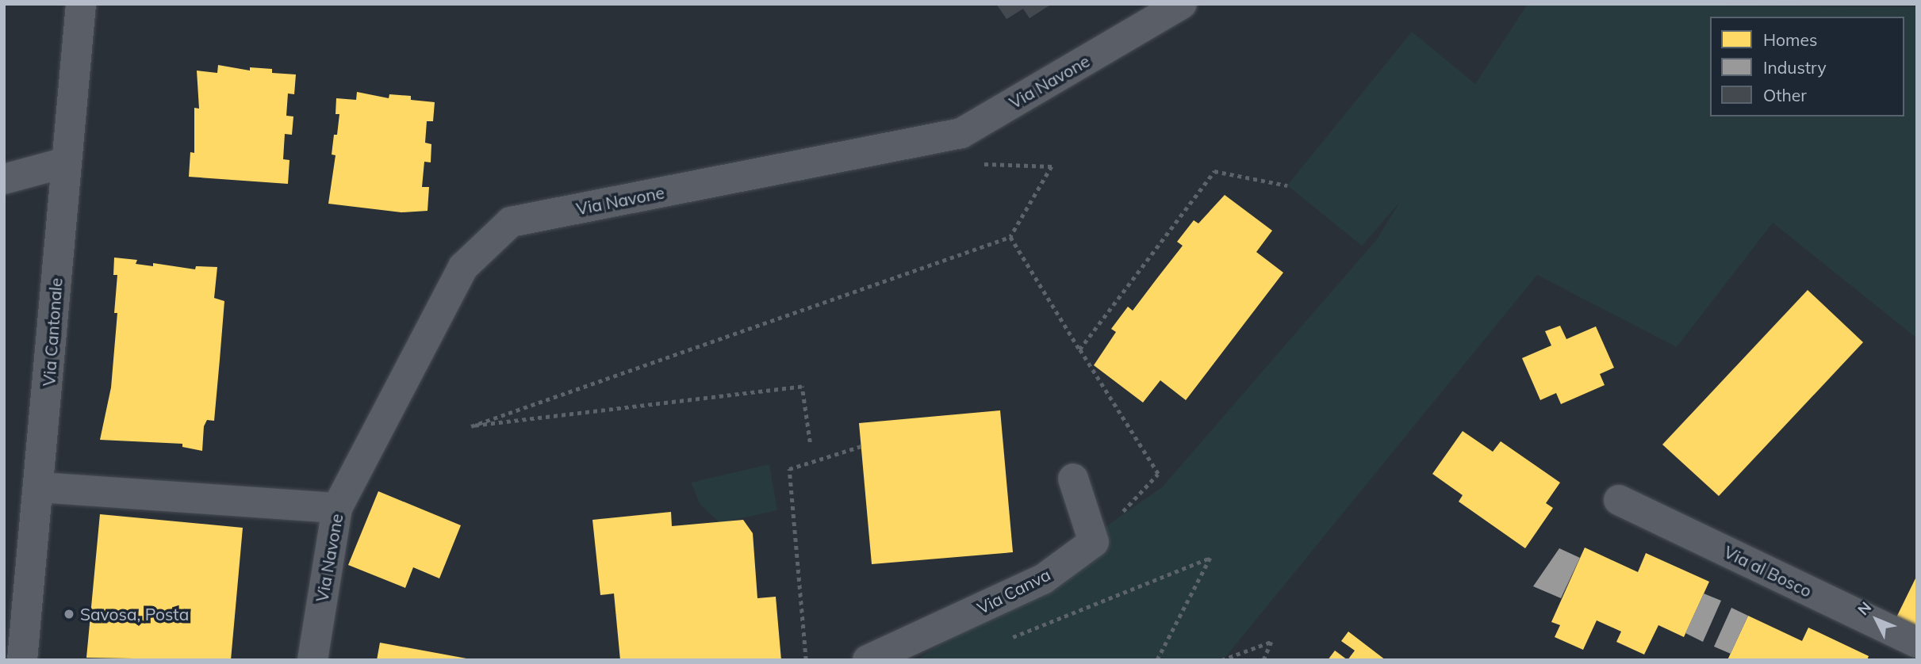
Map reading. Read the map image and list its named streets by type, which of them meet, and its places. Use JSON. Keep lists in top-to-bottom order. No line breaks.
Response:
{"streets":{"street":["Via Navone","Via Cantonale","Via al Bosco","Via Canva"]},"places":["Savosa, Posta"],"legend":["Homes","Industry","Other"],"north":"top left"}
